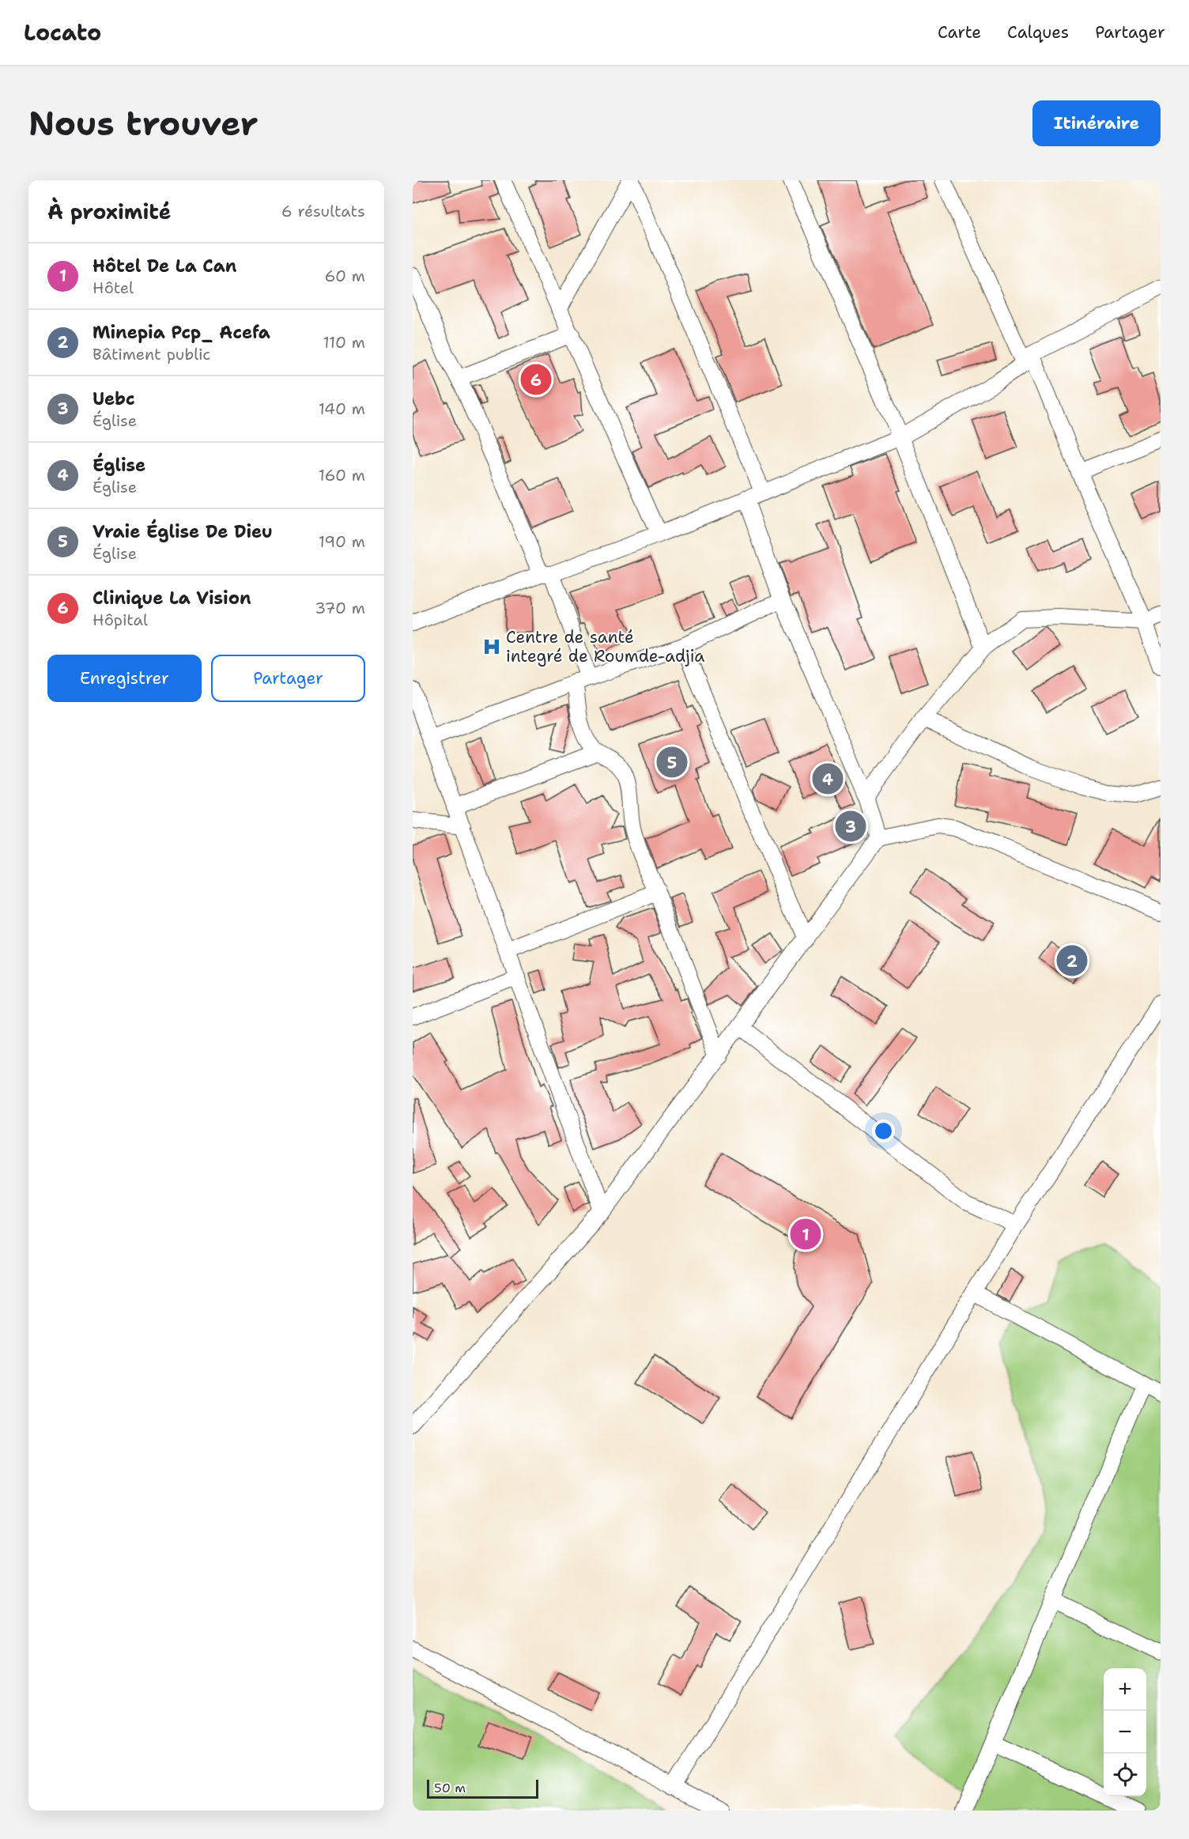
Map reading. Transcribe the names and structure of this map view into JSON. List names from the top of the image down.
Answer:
{
  "places": {
    "hospital": ["Centre de santé integré de Roumde-adjia"]
  },
  "scale_bar": "50 m",
  "page": {
    "header": "Locato",
    "nav": ["Carte", "Calques", "Partager"],
    "buttons": [
      "Itinéraire",
      ["Enregistrer", "Partager"]
    ],
    "title": "Nous trouver",
    "heading": ["À proximité", "6 résultats"],
    "list": [
      {
        "mark": "1",
        "name": "Hôtel De La Can",
        "note": "Hôtel",
        "value": "60 m"
      },
      {
        "mark": "2",
        "name": "Minepia Pcp_ Acefa",
        "note": "Bâtiment public",
        "value": "110 m"
      },
      {
        "mark": "3",
        "name": "Uebc",
        "note": "Église",
        "value": "140 m"
      },
      {
        "mark": "4",
        "name": "Église",
        "note": "Église",
        "value": "160 m"
      },
      {
        "mark": "5",
        "name": "Vraie Église De Dieu",
        "note": "Église",
        "value": "190 m"
      },
      {
        "mark": "6",
        "name": "Clinique La Vision",
        "note": "Hôpital",
        "value": "370 m"
      }
    ],
    "pins": [
      "6",
      "5",
      "4",
      "3",
      "2",
      "1"
    ],
    "map_buttons": ["+", "−"],
    "scale": "50 m"
  }
}
